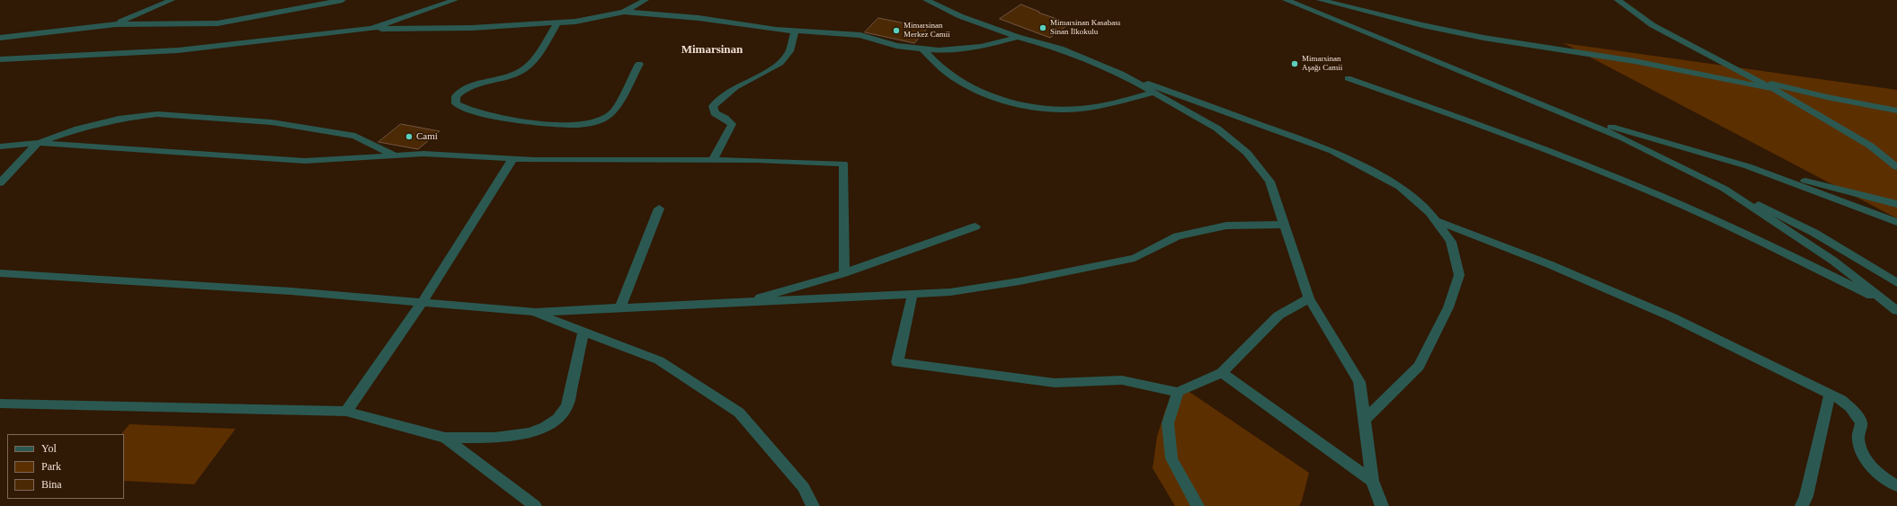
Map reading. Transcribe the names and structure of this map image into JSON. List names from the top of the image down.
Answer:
{
  "districts": ["Mimarsinan"],
  "places": [
    "Mimarsinan Kasabası Sinan İlkokulu",
    "Mimarsinan Merkez Camii",
    "Mimarsinan Aşağı Camii",
    "Cami"
  ],
  "legend": ["Yol", "Park", "Bina"]
}
